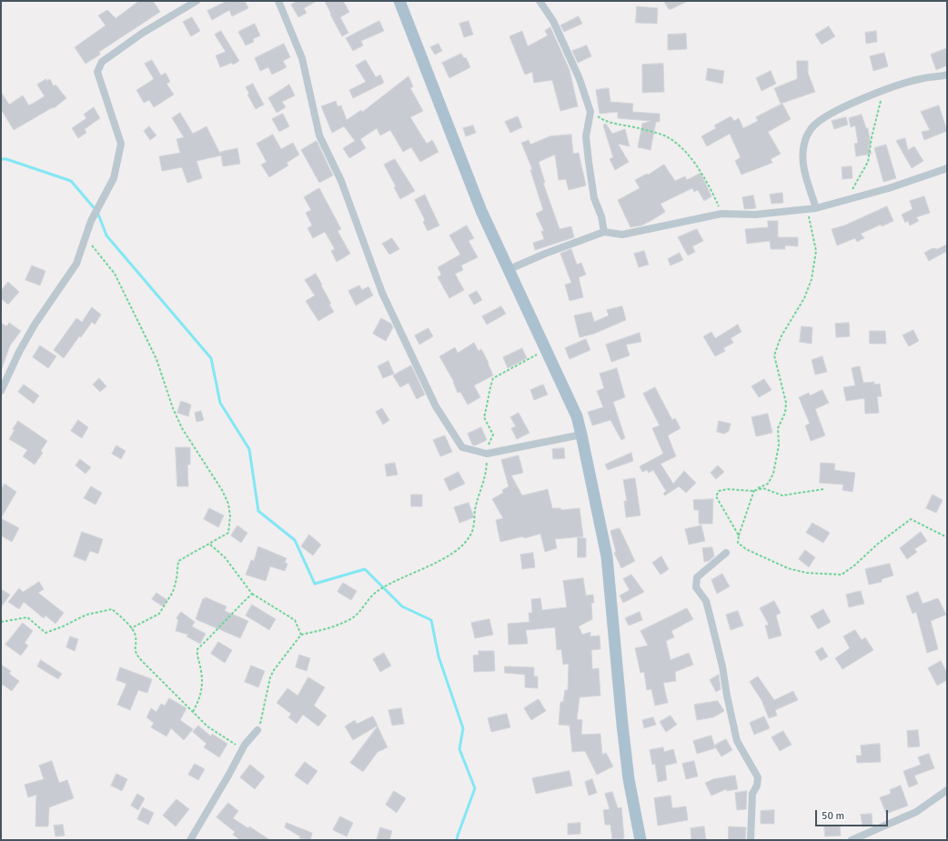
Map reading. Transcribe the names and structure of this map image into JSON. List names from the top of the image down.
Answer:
{
  "scale_bar": "50 m"
}
